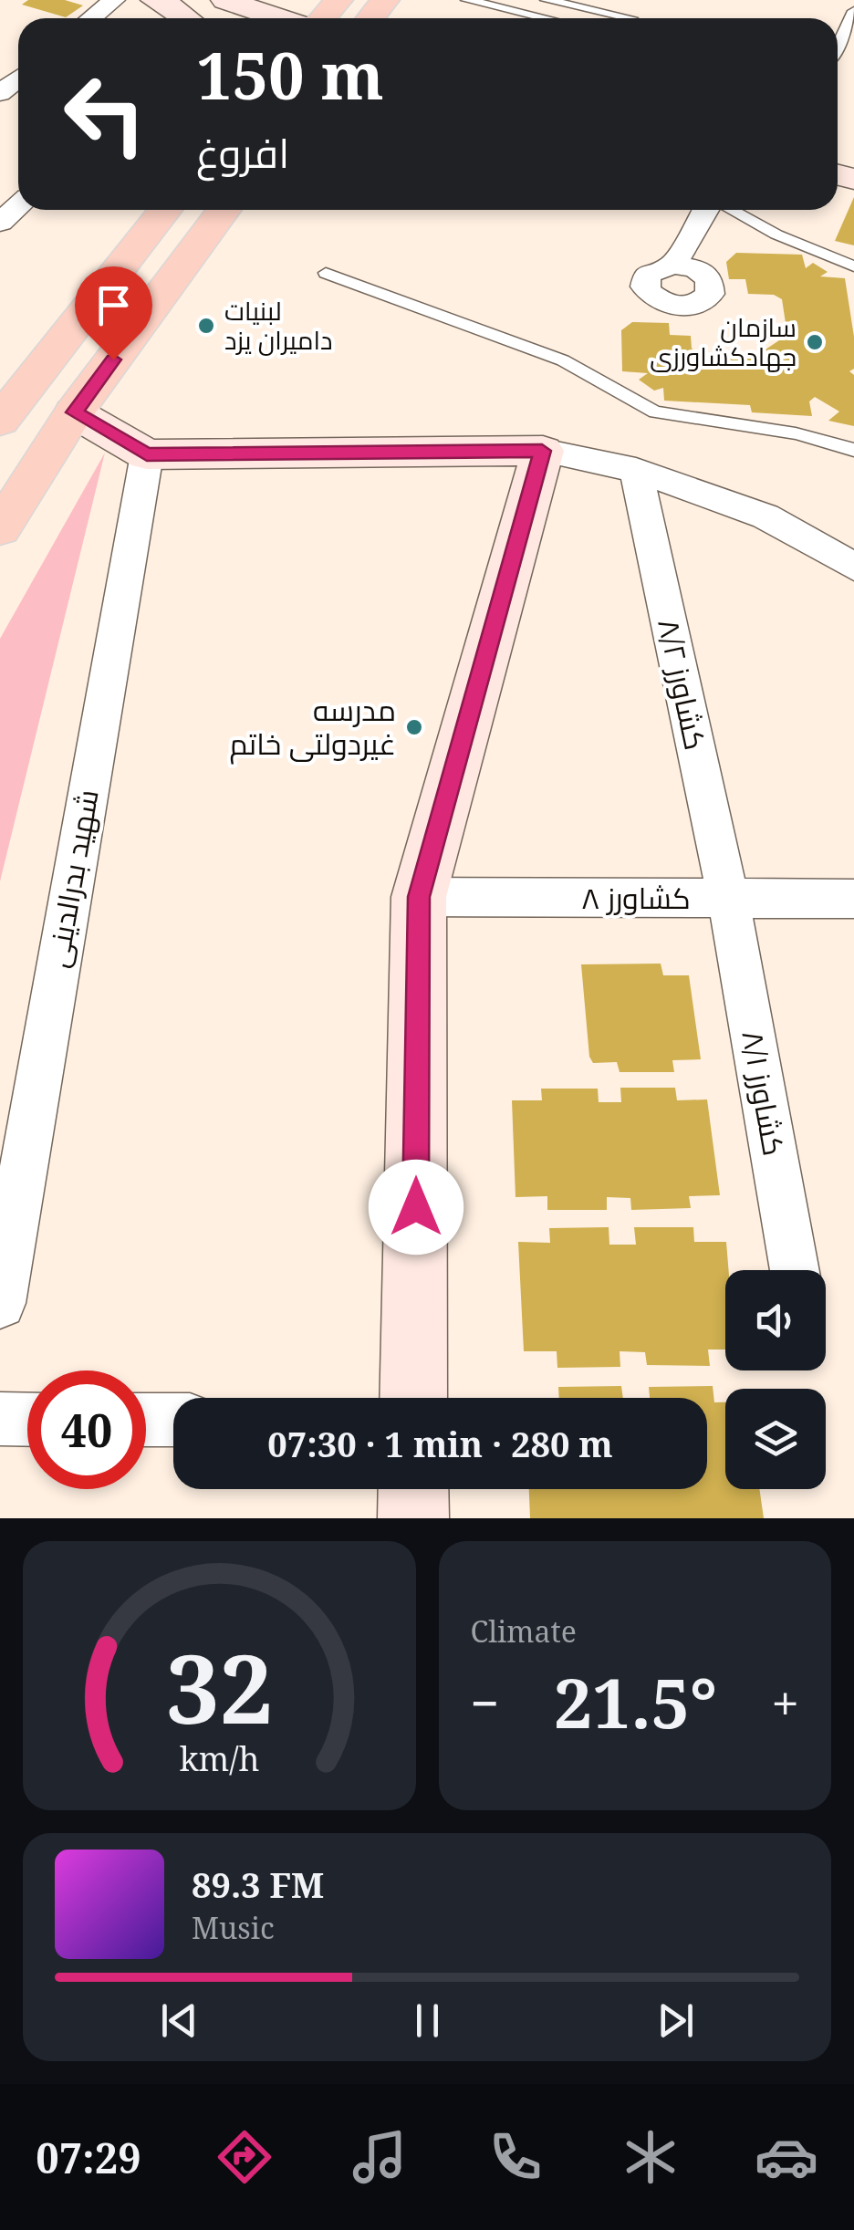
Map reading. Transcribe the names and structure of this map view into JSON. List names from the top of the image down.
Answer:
{
  "streets": {
    "street": [
      "کشاورز ۸/۲",
      "شهید بدرالدینی",
      "کشاورز ۸",
      "کشاورز ۸/۱"
    ]
  },
  "crossings": [
    ["کشاورز ۸/۲", "کشاورز ۸"],
    ["کشاورز ۸/۲", "کشاورز ۸/۱"],
    ["کشاورز ۸", "کشاورز ۸/۱"]
  ],
  "places": ["لبنیات دامیران یزد", "سازمان جهادکشاورزی", "مدرسه غیردولتی خاتم"],
  "page": {
    "turn": ["150 m", "افروغ"],
    "limit": "40",
    "trip": "07:30 · 1 min · 280 m",
    "tile": "Climate",
    "heat": ["−", "21.5°", "+"],
    "song": ["89.3 FM", "Music"],
    "tabs": "07:29",
    "gauge": ["32", "km/h"]
  }
}
